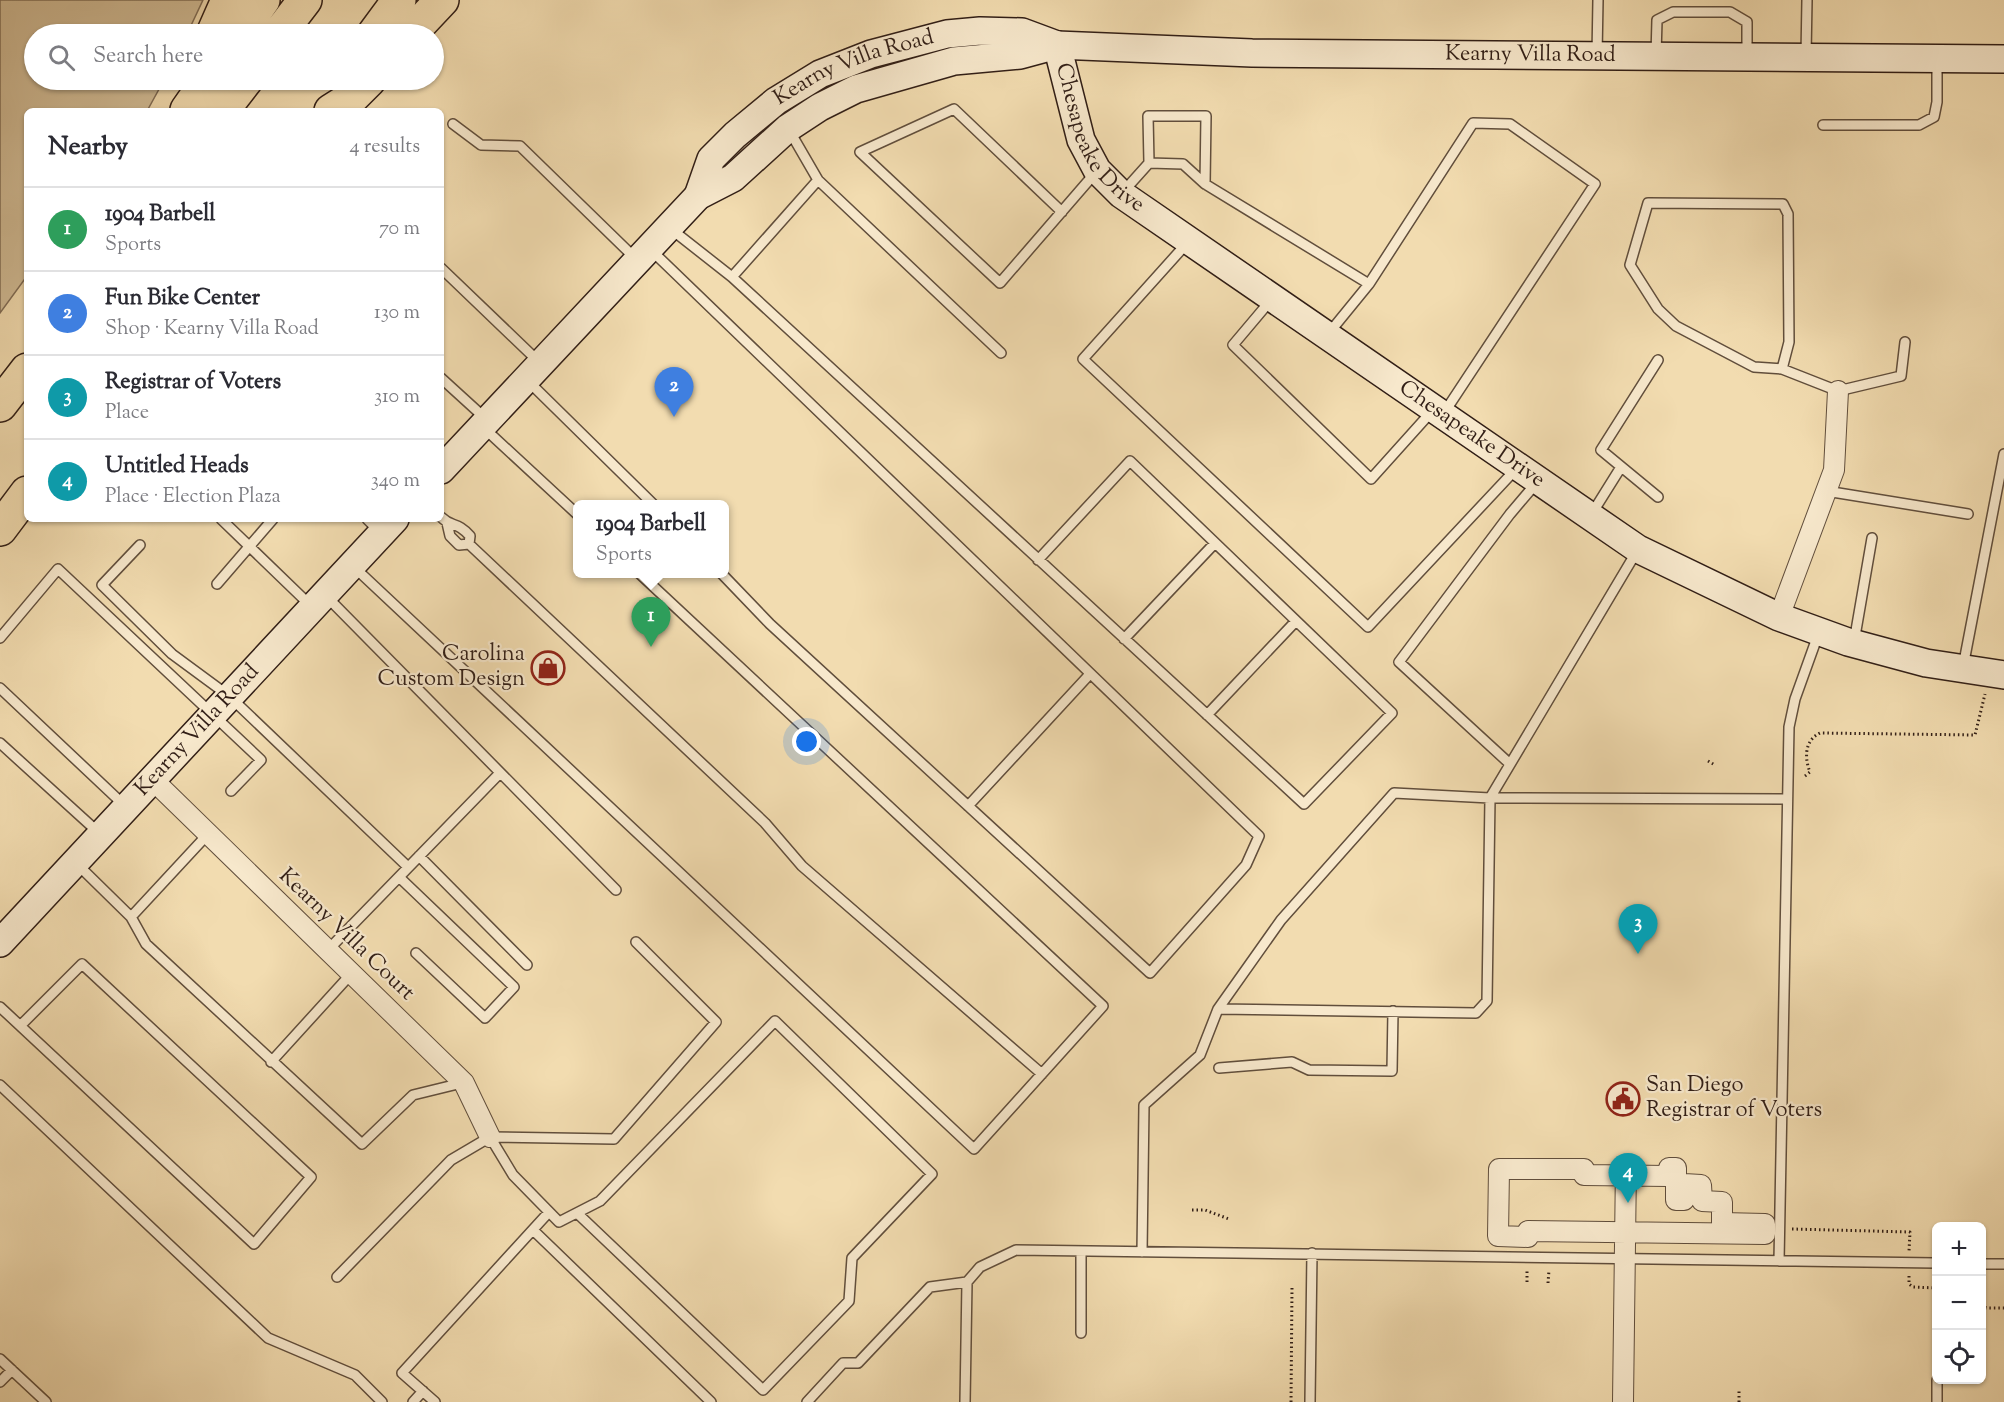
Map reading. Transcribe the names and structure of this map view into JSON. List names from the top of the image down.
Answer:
{
  "streets": {
    "main road": ["Kearny Villa Road", "Chesapeake Drive"],
    "street": ["Kearny Villa Court"]
  },
  "crossings": [
    ["Kearny Villa Road", "Chesapeake Drive"],
    ["Kearny Villa Road", "Kearny Villa Court"]
  ],
  "places": {
    "shop": ["Carolina Custom Design"],
    "public building": ["San Diego Registrar of Voters"]
  },
  "page": {
    "search": "Search here",
    "heading": ["Nearby", "4 results"],
    "list": [
      {
        "mark": "1",
        "name": "1904 Barbell",
        "note": "Sports",
        "value": "70 m"
      },
      {
        "mark": "2",
        "name": "Fun Bike Center",
        "note": "Shop · Kearny Villa Road",
        "value": "130 m"
      },
      {
        "mark": "3",
        "name": "Registrar of Voters",
        "note": "Place",
        "value": "310 m"
      },
      {
        "mark": "4",
        "name": "Untitled Heads",
        "note": "Place · Election Plaza",
        "value": "340 m"
      }
    ],
    "pins": [
      "2",
      "1",
      "3",
      "4"
    ],
    "popup": ["1904 Barbell", "Sports"],
    "map_buttons": ["+", "−"]
  }
}
